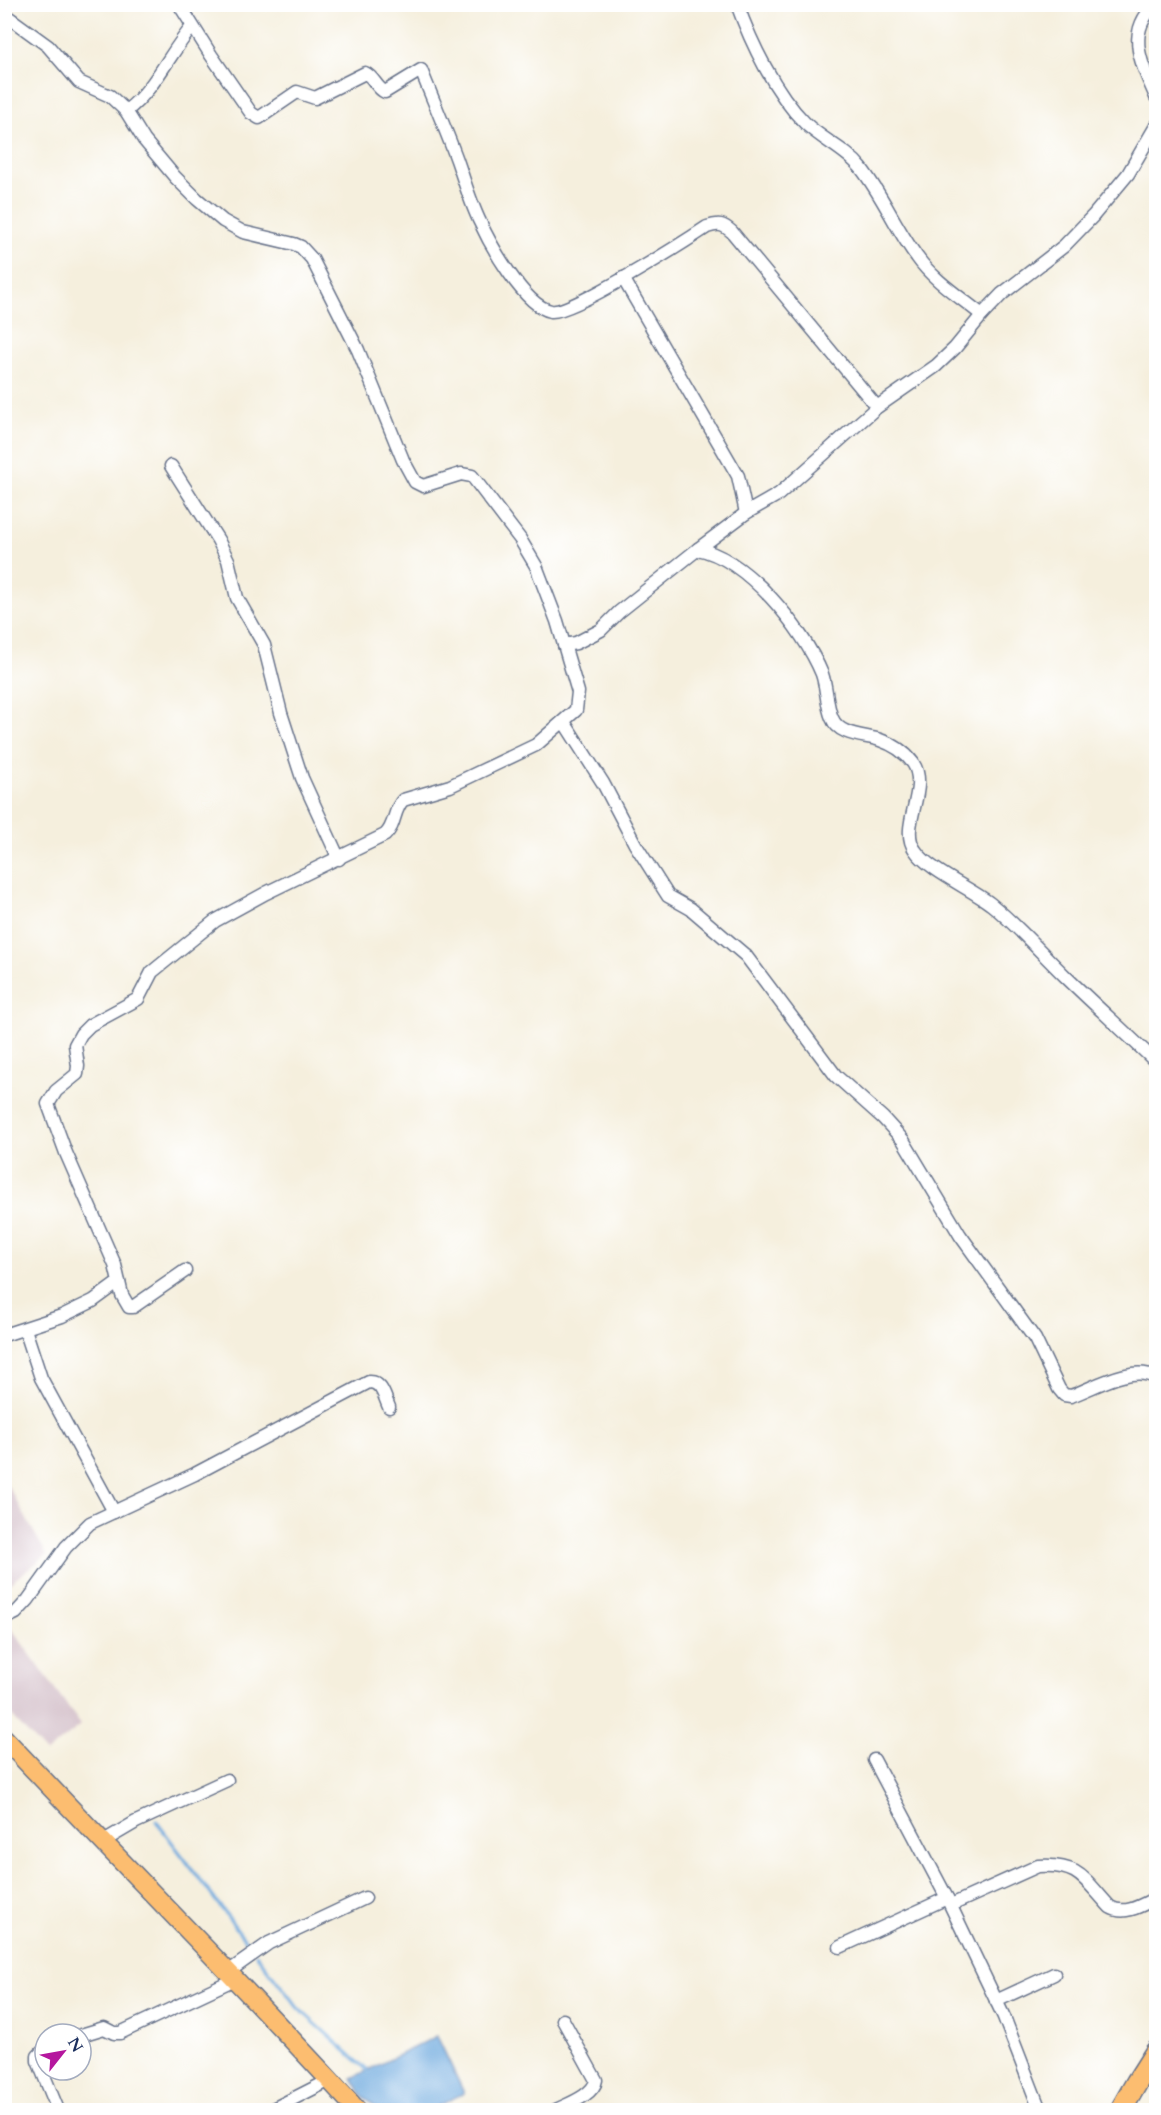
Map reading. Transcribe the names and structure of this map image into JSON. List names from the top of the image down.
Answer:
{
  "north": "top right"
}
